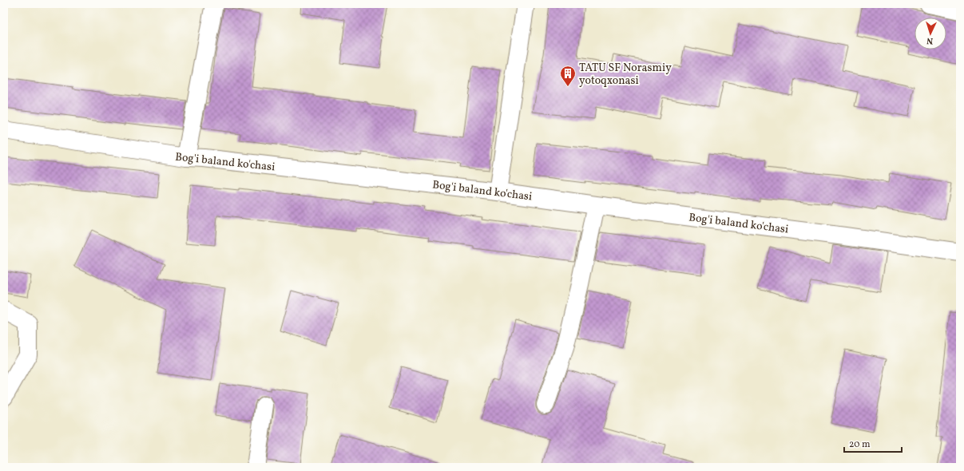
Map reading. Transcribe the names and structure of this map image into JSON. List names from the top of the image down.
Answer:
{
  "streets": {
    "street": ["Bog'i baland ko'chasi"]
  },
  "places": {
    "building": ["TATU SF Norasmiy yotoqxonasi"]
  },
  "scale_bar": "20 m",
  "north": "bottom"
}
